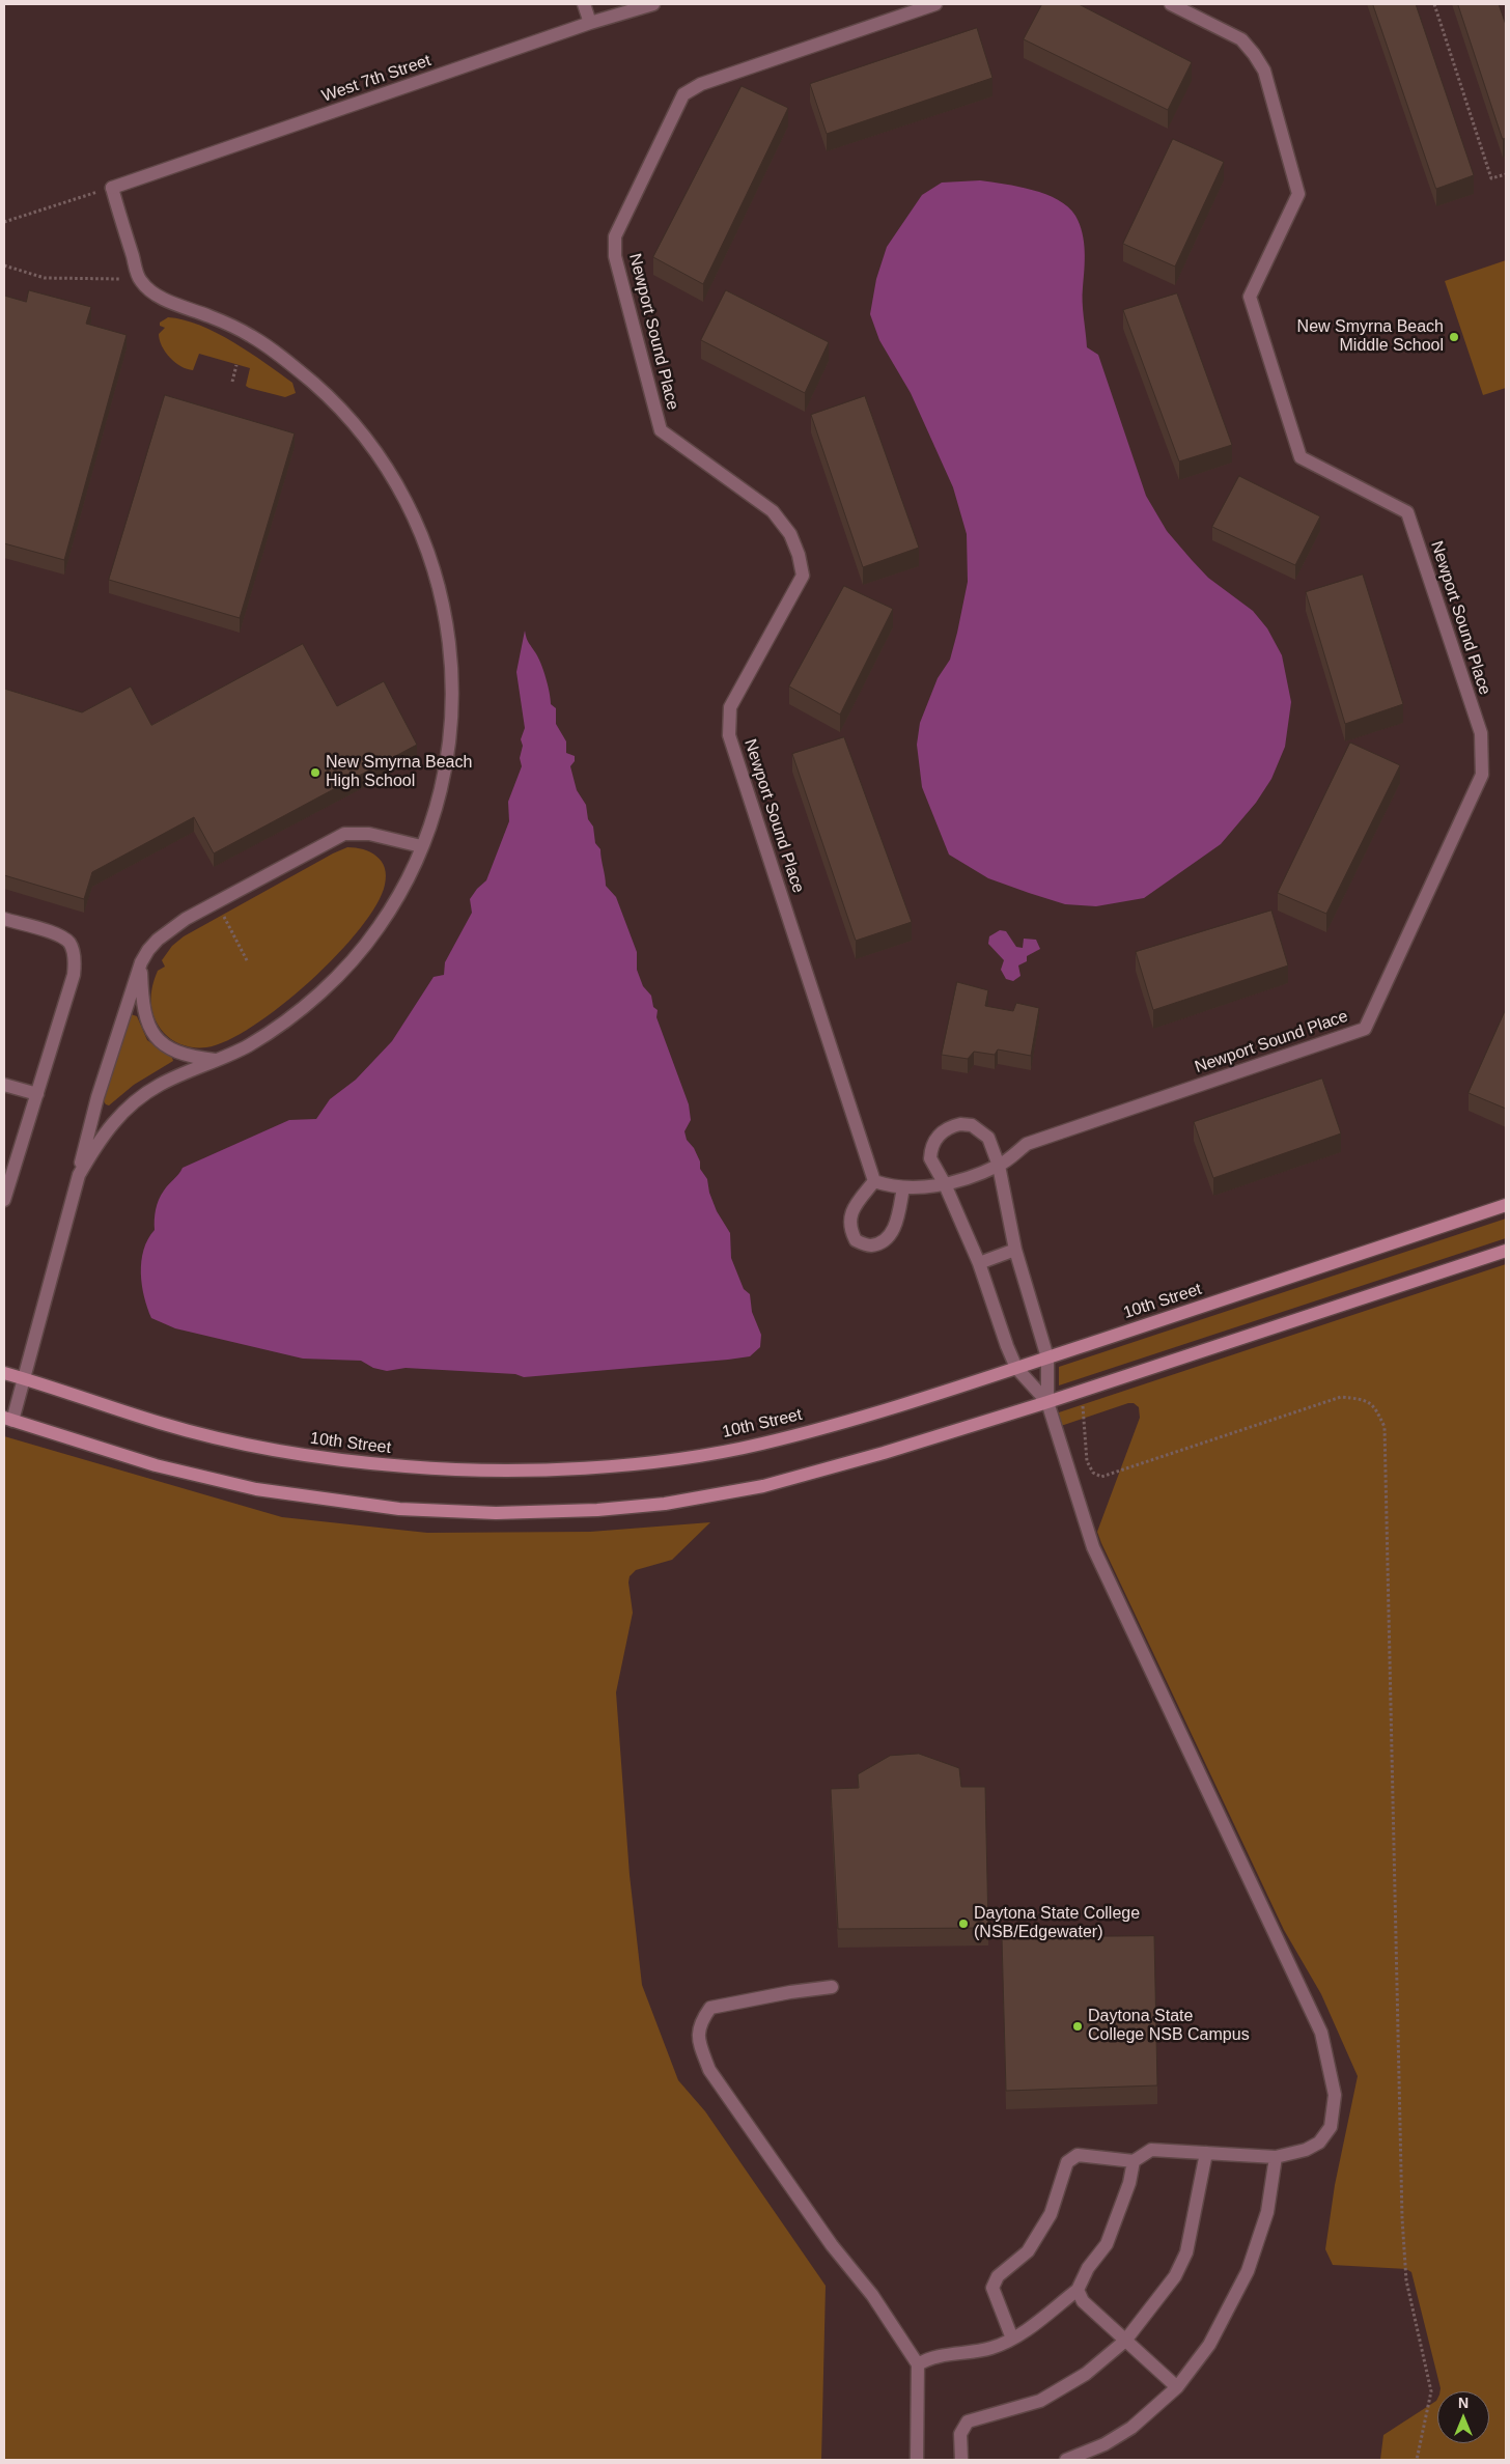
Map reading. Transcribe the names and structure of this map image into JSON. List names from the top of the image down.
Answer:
{
  "streets": {
    "street": ["West 7th Street", "Newport Sound Place", "10th Street"]
  },
  "places": [
    "New Smyrna Beach Middle School",
    "New Smyrna Beach High School",
    "Daytona State College (NSB/Edgewater)",
    "Daytona State College NSB Campus"
  ],
  "north": "top"
}
